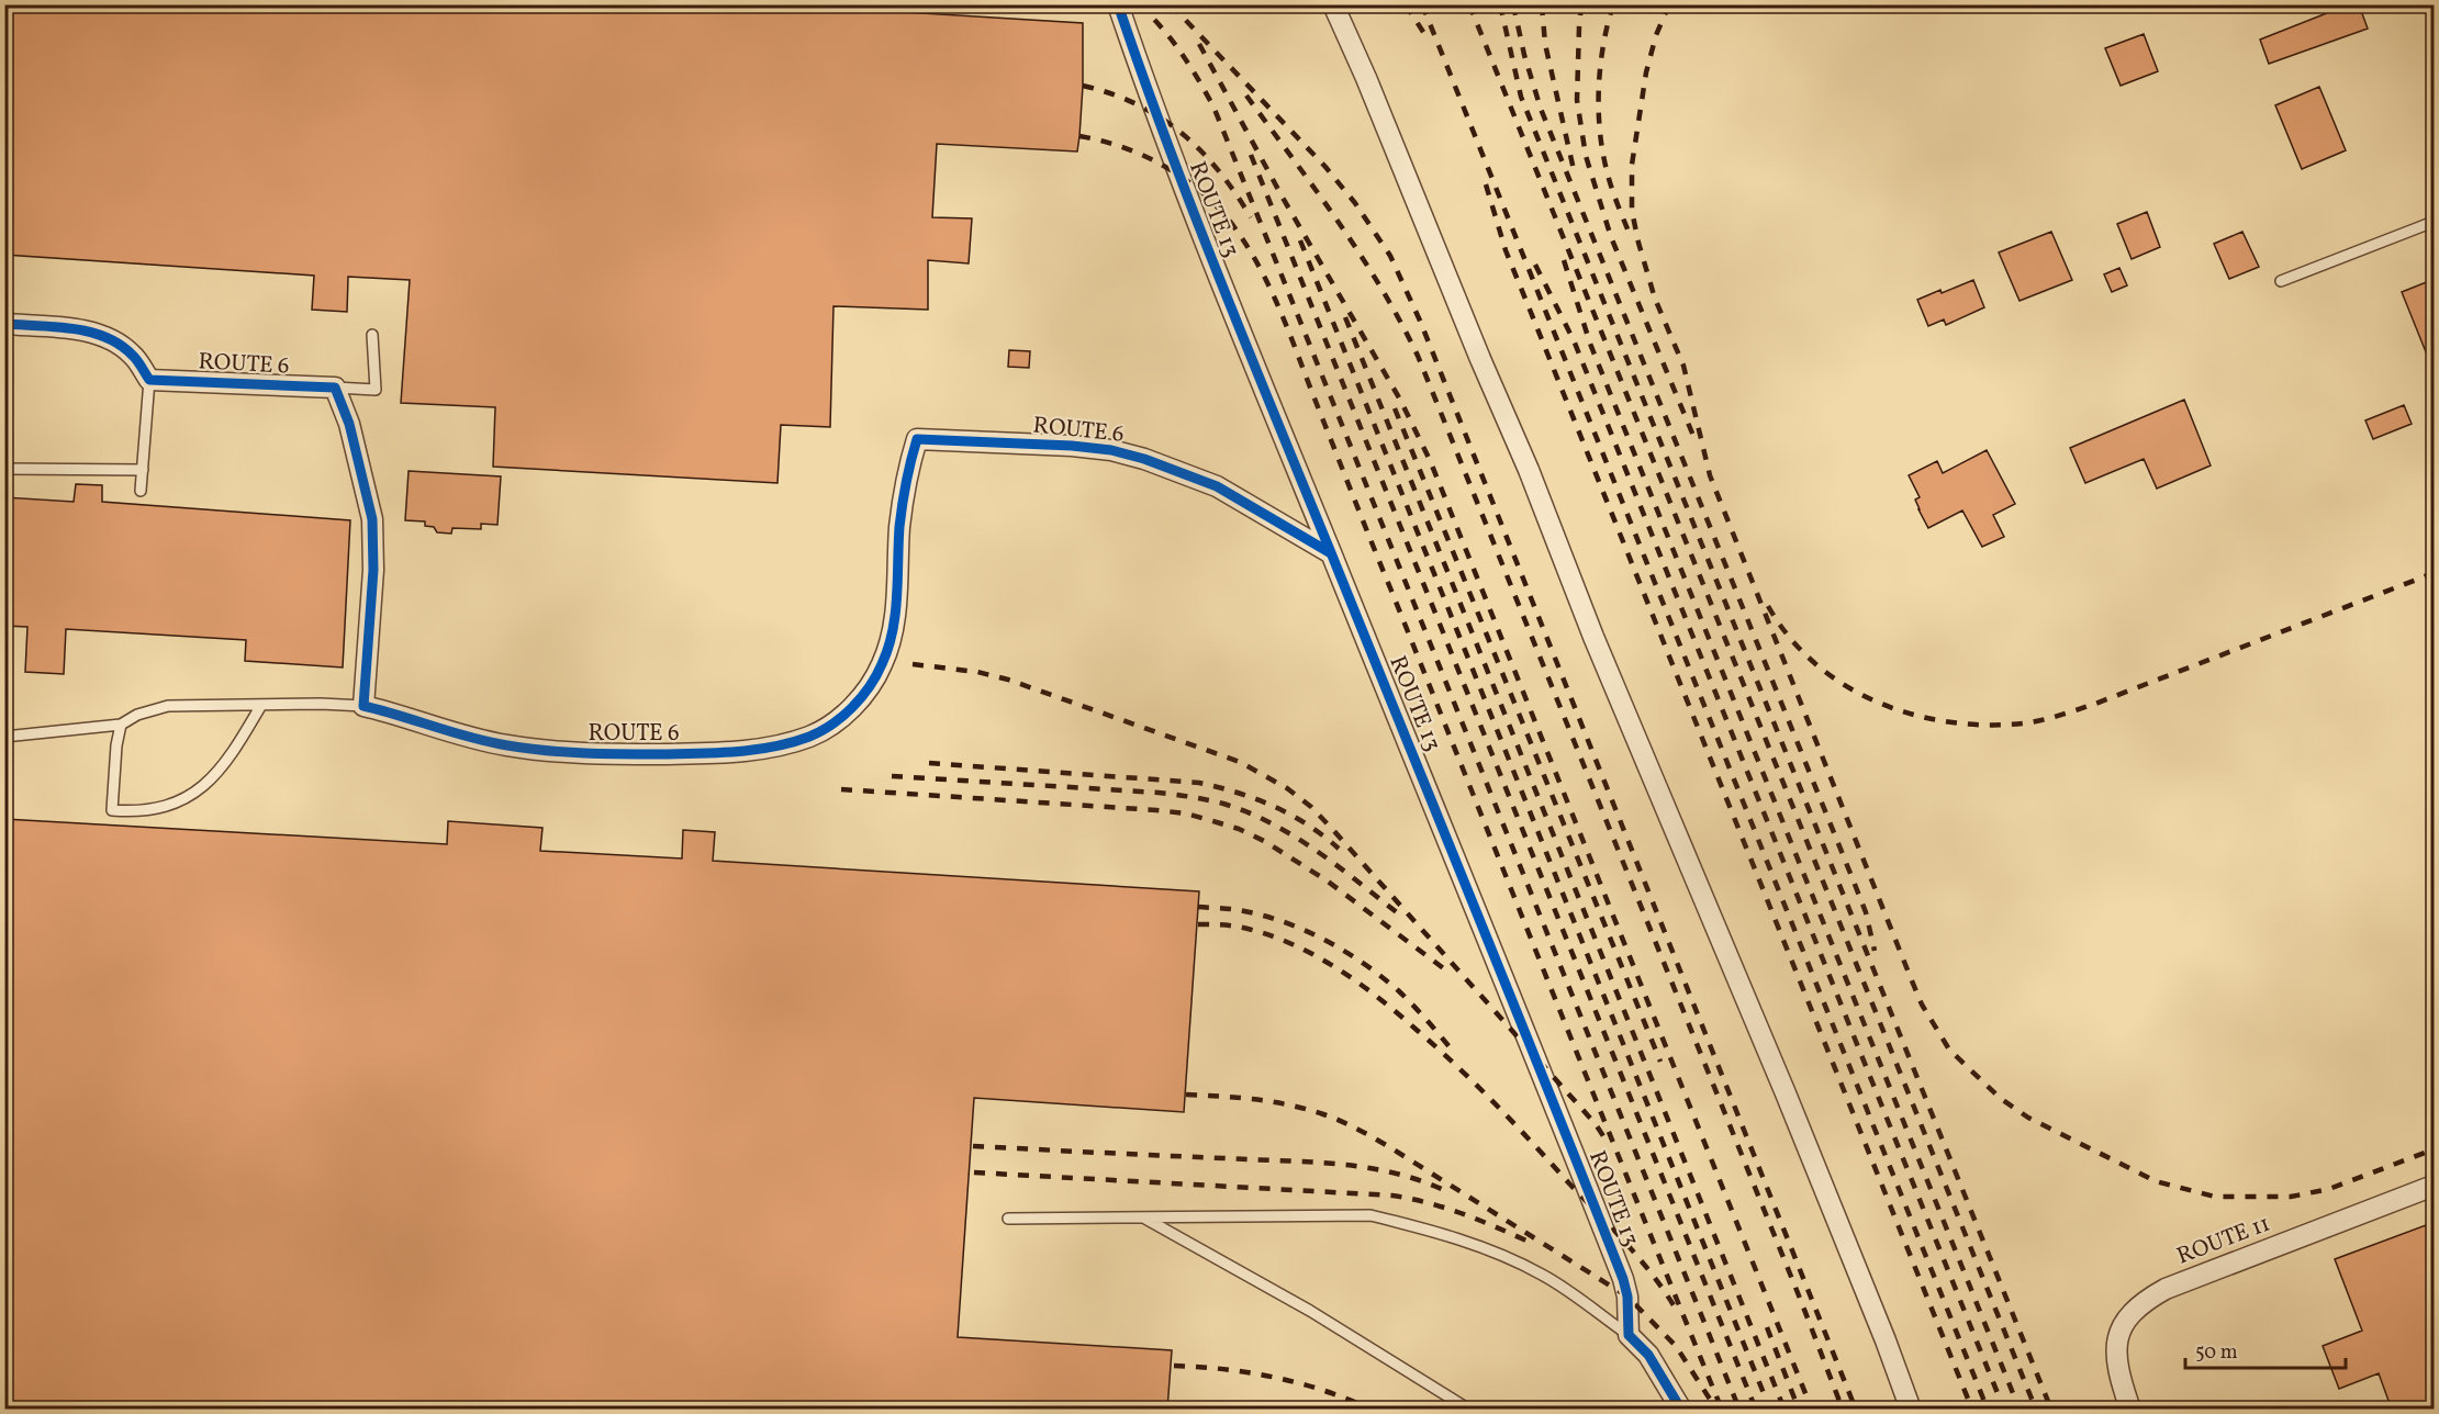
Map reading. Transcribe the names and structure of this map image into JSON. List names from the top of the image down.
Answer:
{
  "streets": {
    "street": ["ROUTE 13", "ROUTE 6", "ROUTE 11"]
  },
  "crossings": [
    ["ROUTE 13", "ROUTE 6"]
  ],
  "scale_bar": "50 m"
}
